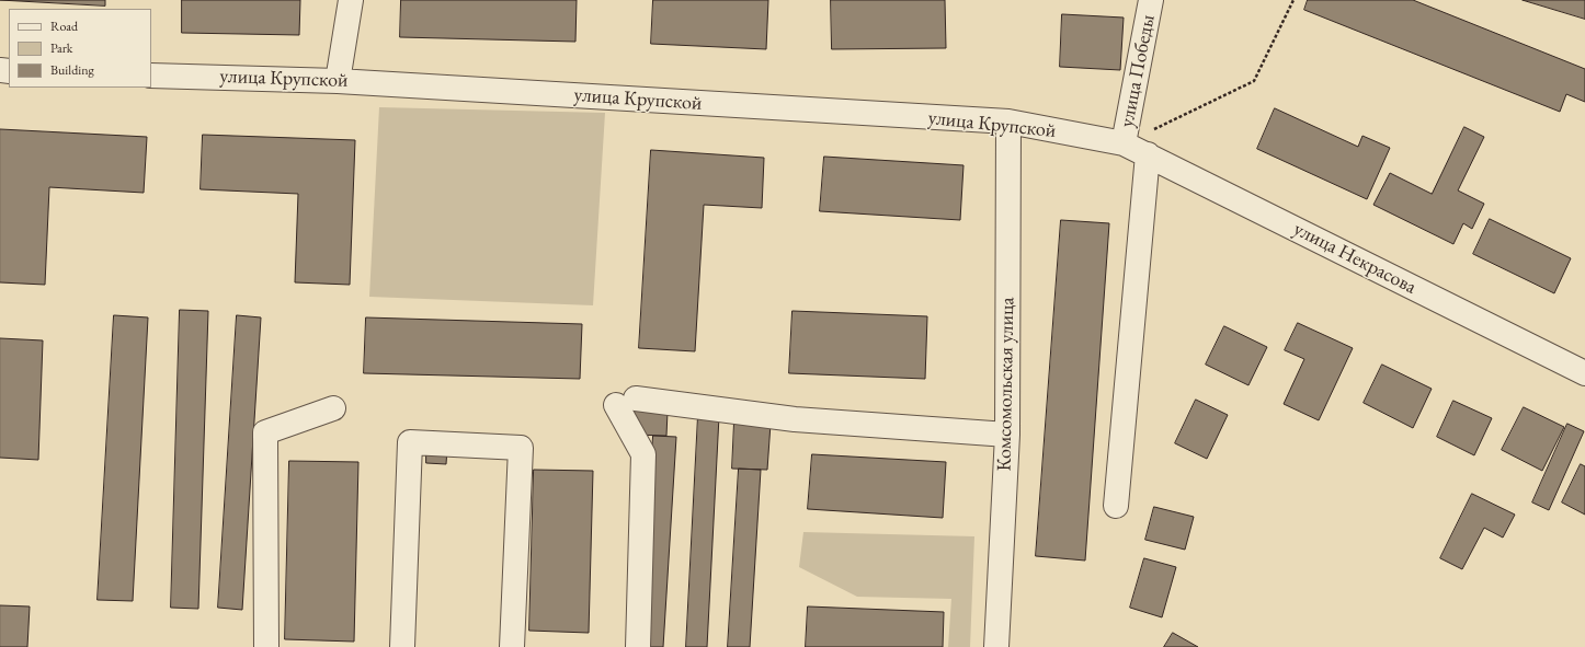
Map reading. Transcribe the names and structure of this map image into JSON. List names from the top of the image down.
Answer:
{
  "streets": {
    "street": [
      "улица Победы",
      "улица Крупской",
      "улица Некрасова",
      "Комсомольская улица"
    ]
  },
  "crossings": [
    ["улица Победы", "улица Крупской"],
    ["улица Победы", "улица Некрасова"],
    ["улица Крупской", "улица Некрасова"],
    ["улица Крупской", "Комсомольская улица"]
  ],
  "legend": ["Road", "Park", "Building"]
}
